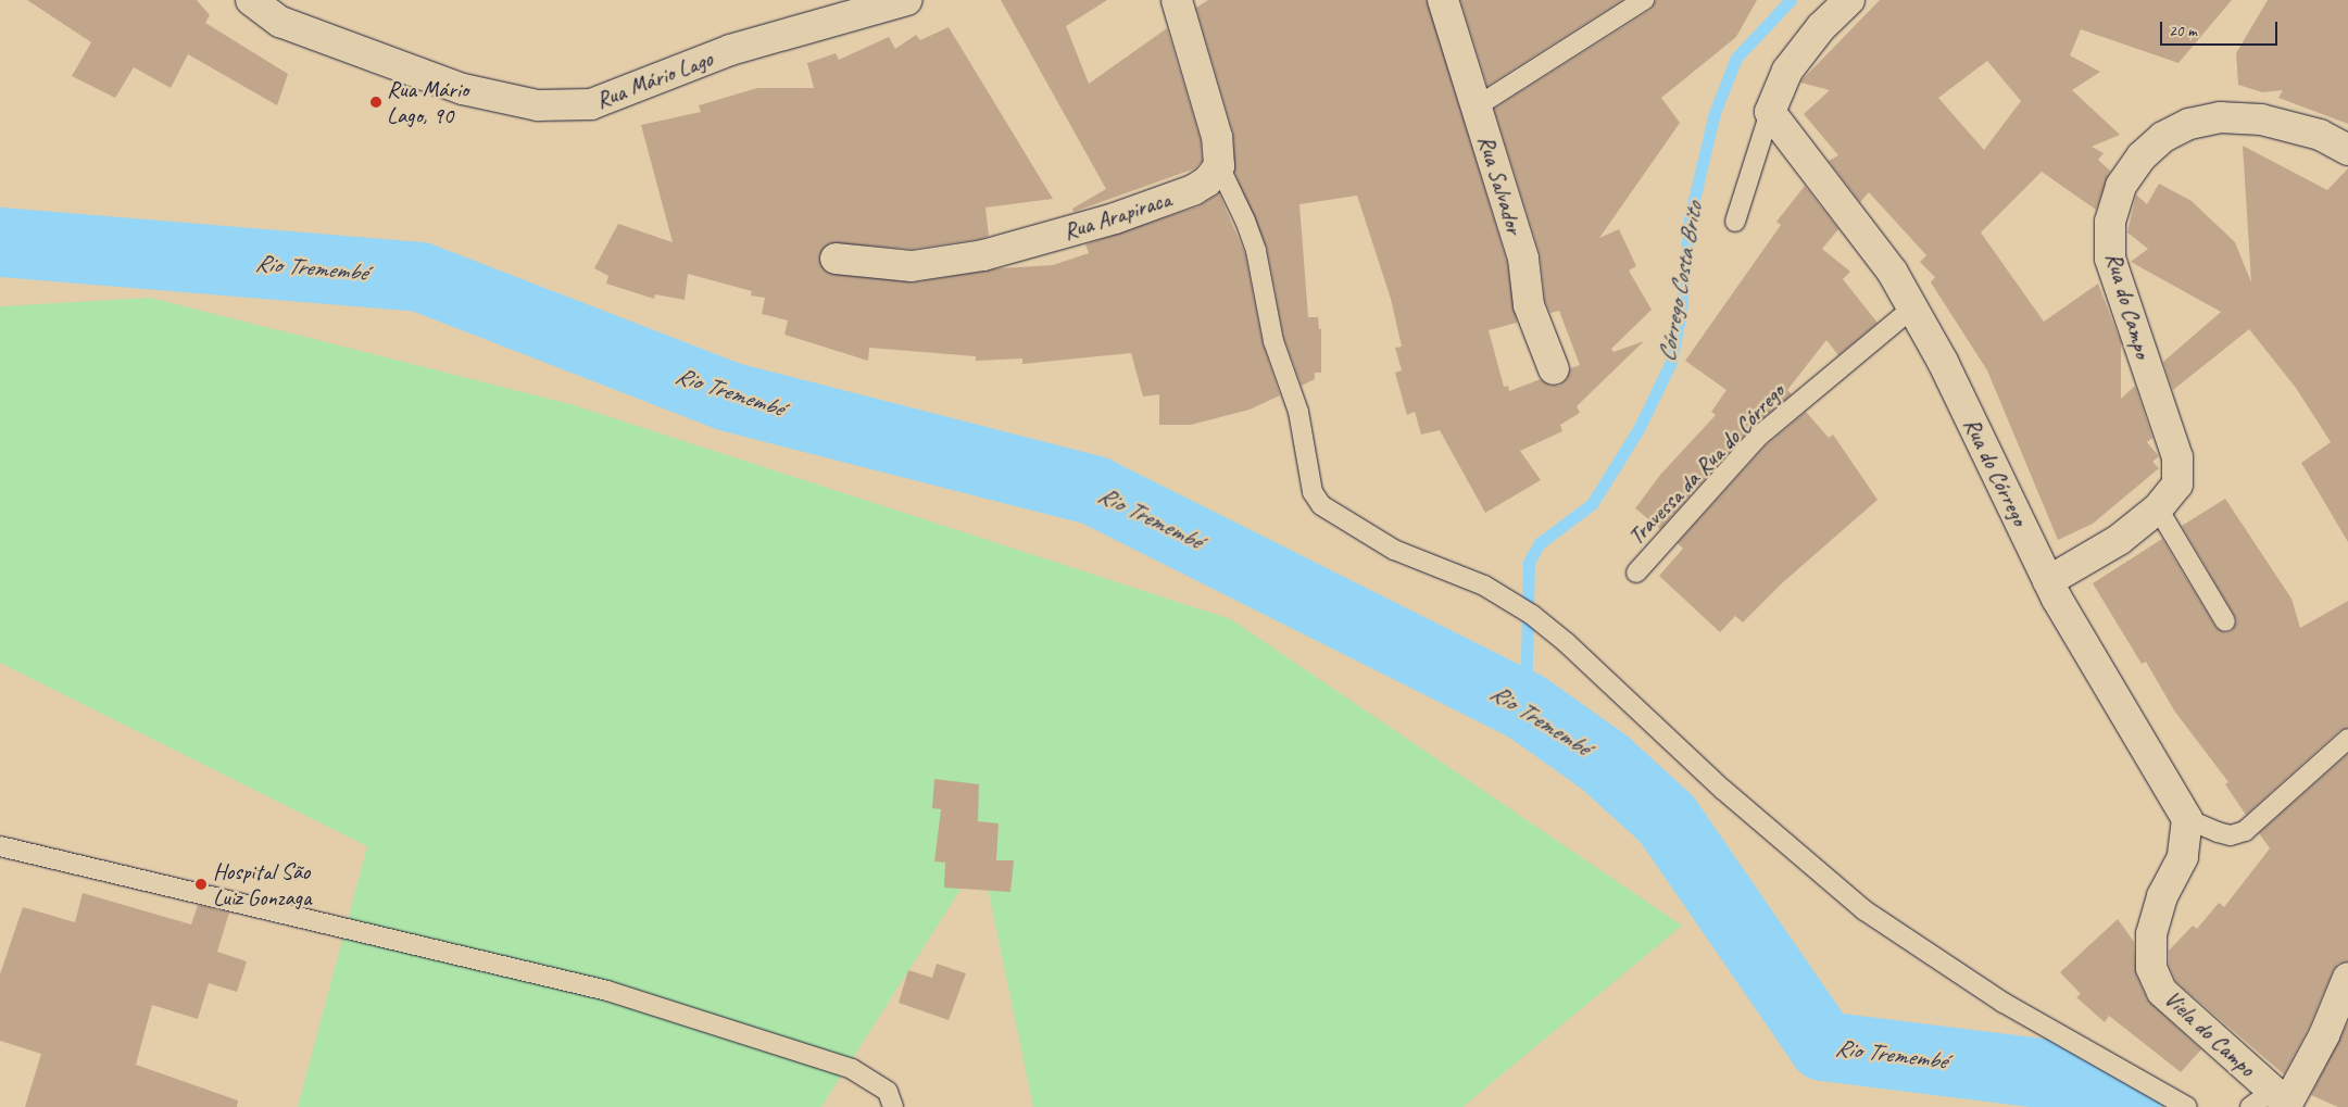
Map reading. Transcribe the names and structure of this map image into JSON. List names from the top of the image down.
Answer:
{
  "streets": {
    "street": [
      "Rua Mário Lago",
      "Rua Salvador",
      "Rua Arapiraca",
      "Rua do Campo",
      "Rua do Córrego",
      "Viela do Campo"
    ],
    "lane": ["Travessa da Rua do Córrego"]
  },
  "crossings": [
    ["Rua do Campo", "Rua do Córrego"],
    ["Travessa da Rua do Córrego", "Rua do Córrego"]
  ],
  "water": ["Rio Tremembé", "Córrego Costa Brito"],
  "places": ["Rua Mário Lago, 90", "Hospital São Luiz Gonzaga"],
  "scale_bar": "20 m"
}
